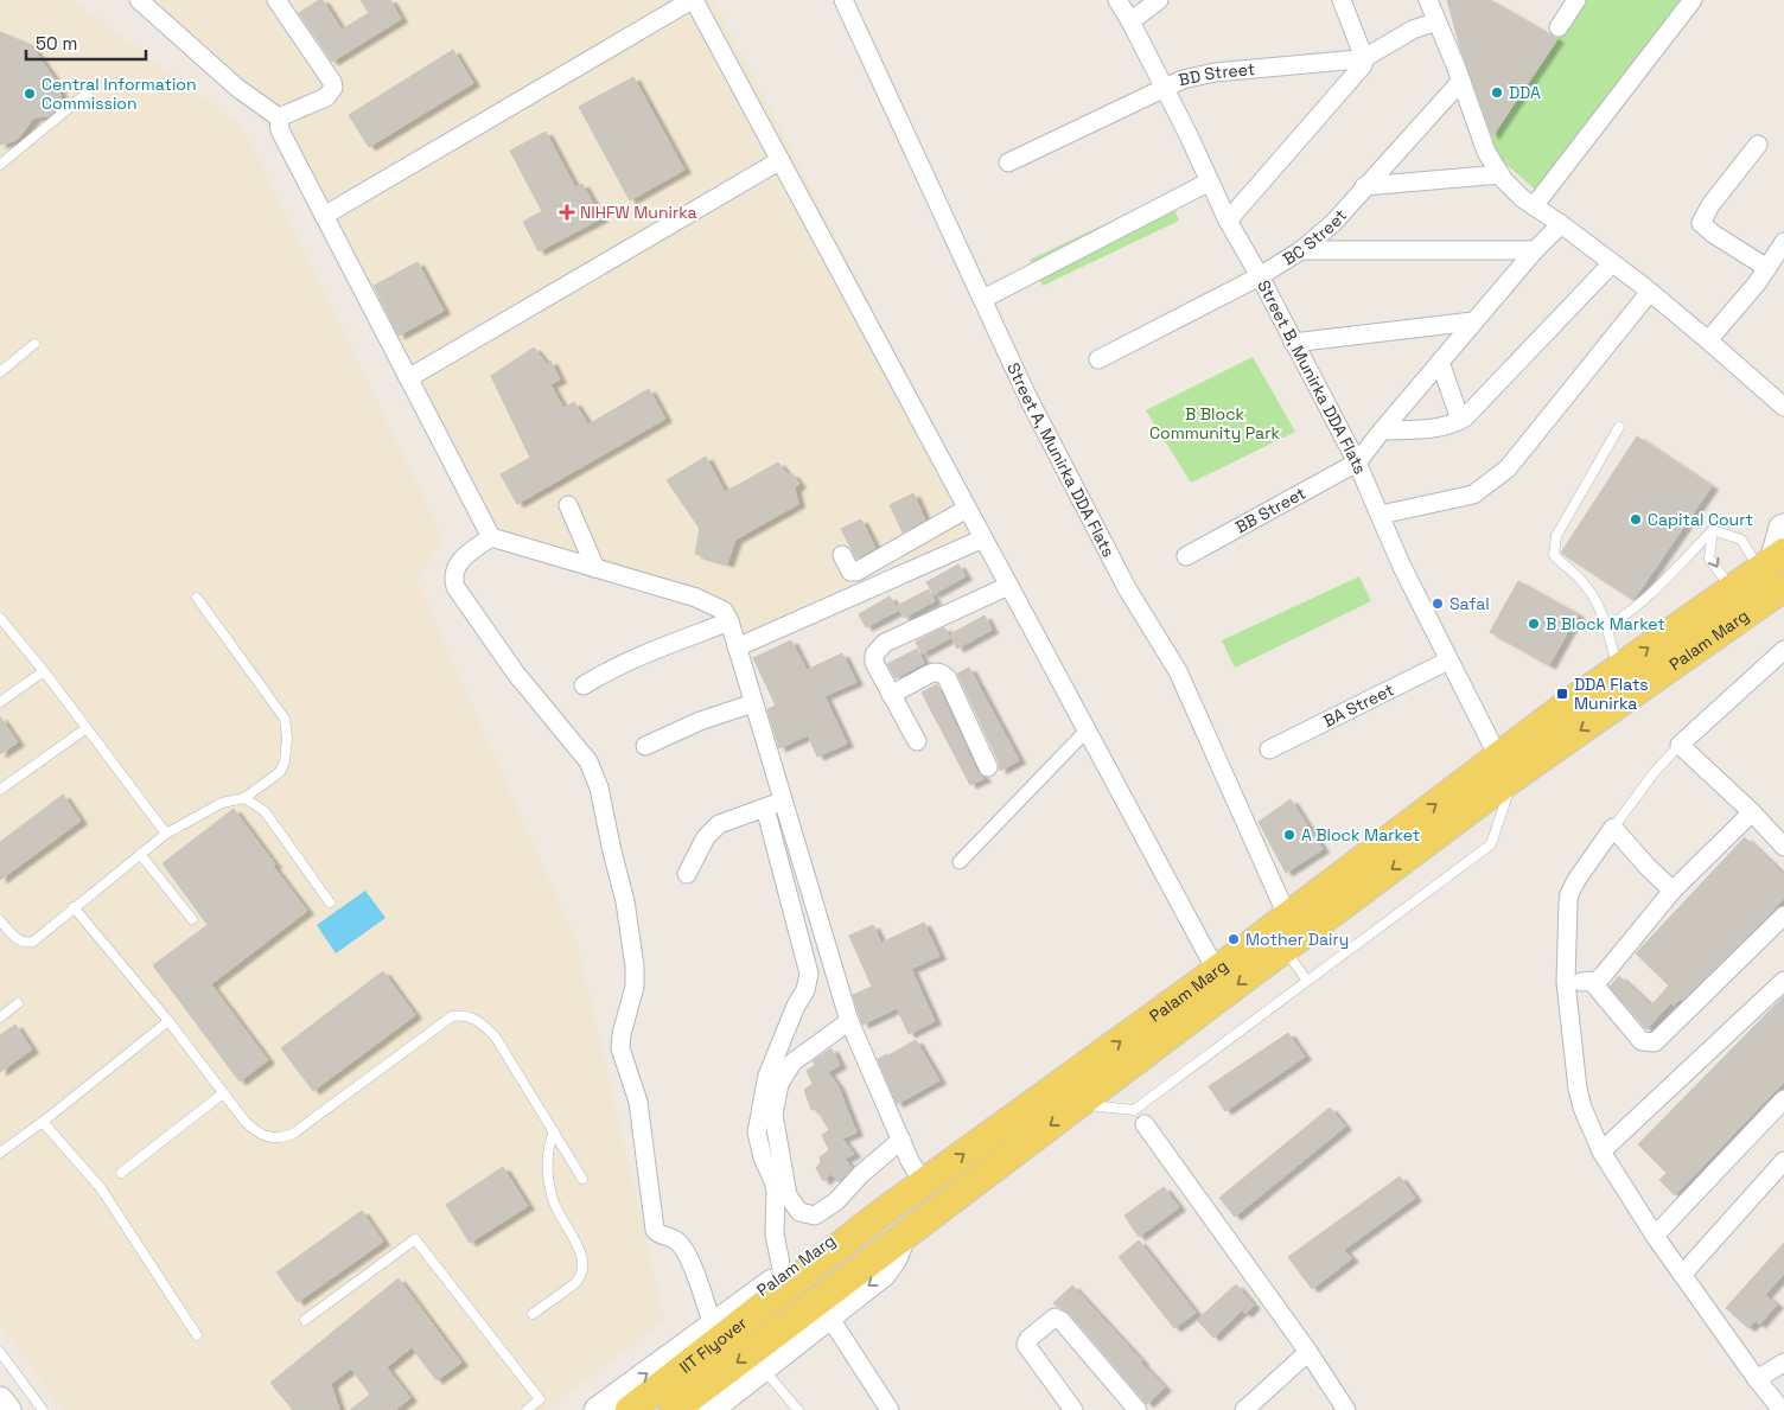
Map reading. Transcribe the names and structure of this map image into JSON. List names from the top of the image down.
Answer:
{
  "streets": {
    "main road": ["Palam Marg", "IIT Flyover"],
    "street": [
      "BD Street",
      "BC Street",
      "Street B, Munirka DDA Flats",
      "Street A, Munirka DDA Flats",
      "BB Street",
      "BA Street"
    ]
  },
  "crossings": [
    ["BD Street", "Street B, Munirka DDA Flats"],
    ["BC Street", "Street B, Munirka DDA Flats"],
    ["Street B, Munirka DDA Flats", "BB Street"],
    ["Street B, Munirka DDA Flats", "Palam Marg"],
    ["Street B, Munirka DDA Flats", "BA Street"],
    ["Street A, Munirka DDA Flats", "Palam Marg"],
    ["Palam Marg", "IIT Flyover"]
  ],
  "parks": ["B Block Community Park"],
  "places": {
    "other": [
      "DDA",
      "Central Information Commission",
      "Capital Court",
      "Safal",
      "B Block Market",
      "A Block Market",
      "Mother Dairy"
    ],
    "health": ["NIHFW Munirka"],
    "transit": ["DDA Flats Munirka"]
  },
  "scale_bar": "50 m"
}
